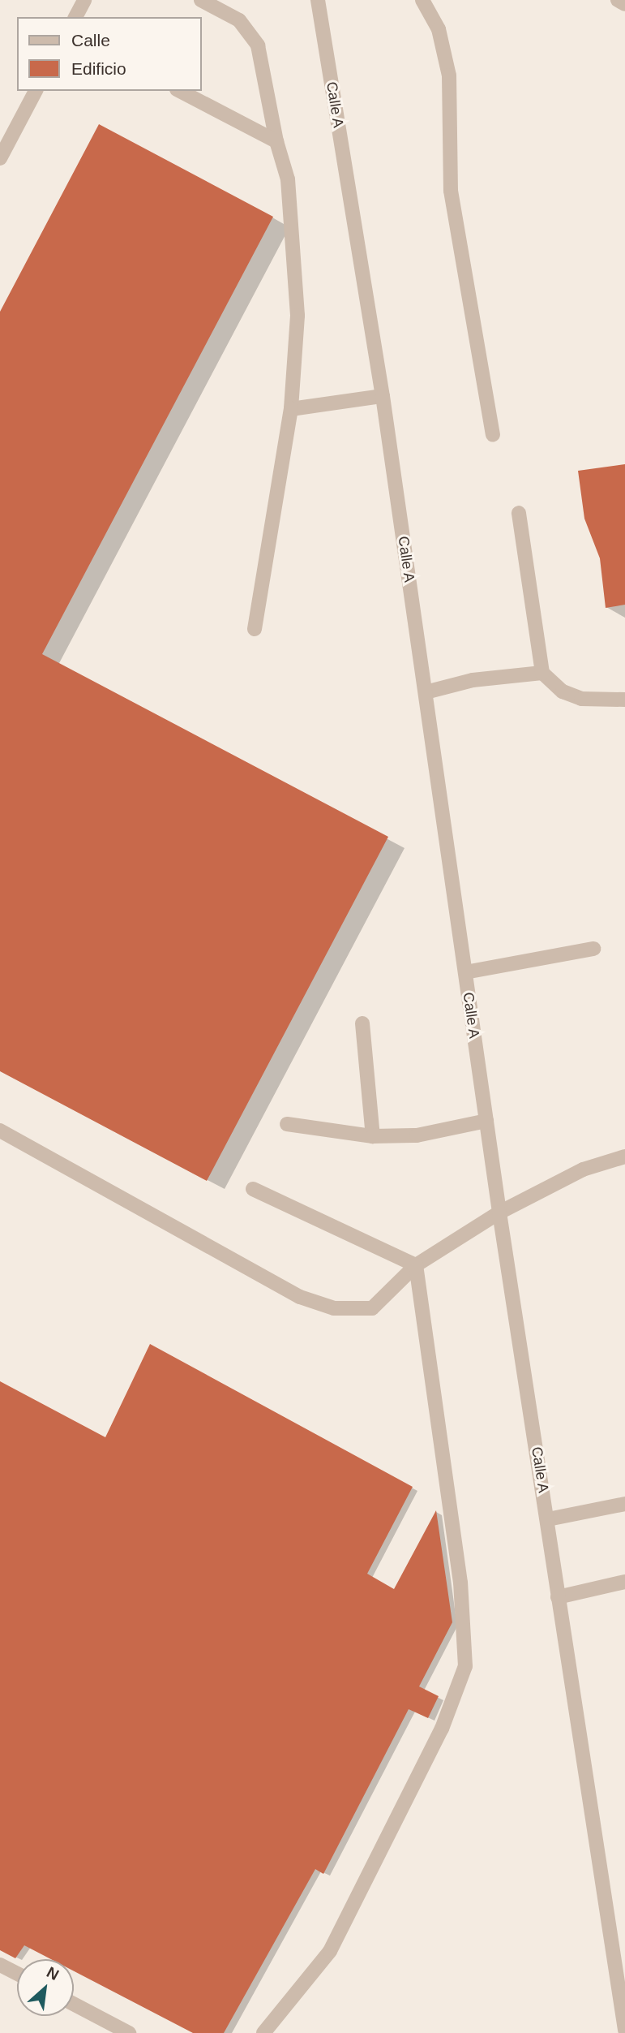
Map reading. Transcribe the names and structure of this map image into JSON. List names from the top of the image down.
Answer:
{
  "streets": {
    "street": ["Calle A"]
  },
  "legend": ["Calle", "Edificio"],
  "north": "top right"
}
